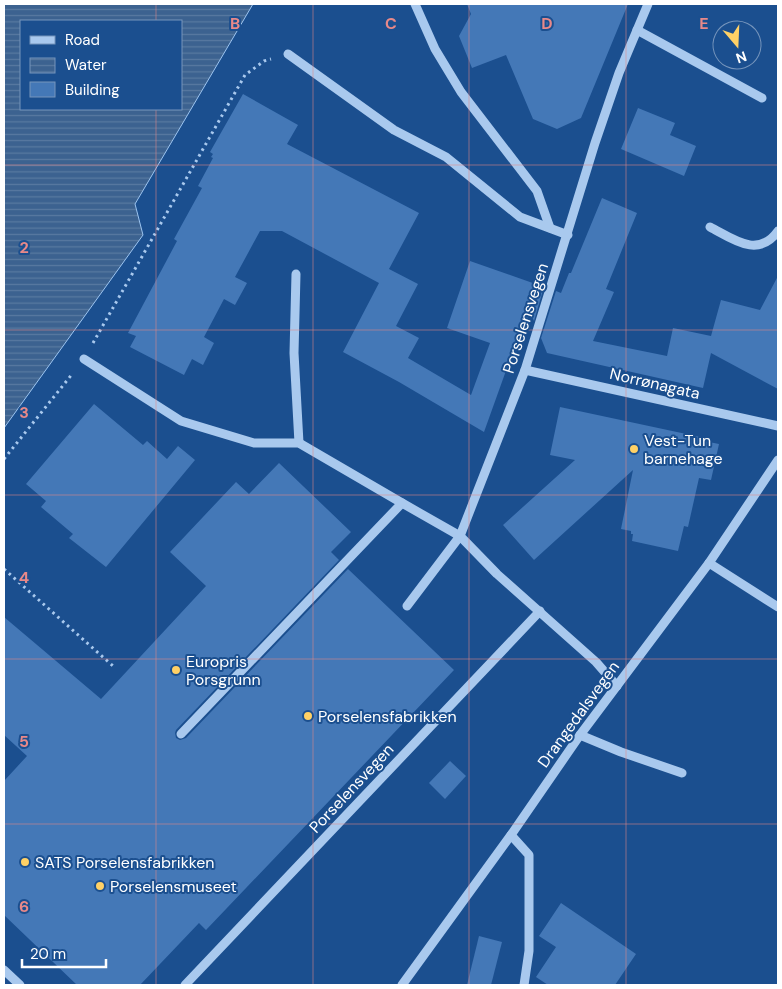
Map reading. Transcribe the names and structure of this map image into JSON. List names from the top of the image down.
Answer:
{
  "streets": {
    "street": ["Porselensvegen", "Norrønagata", "Drangedalsvegen"]
  },
  "crossings": [
    ["Porselensvegen", "Norrønagata"]
  ],
  "places": [
    "Vest-Tun barnehage",
    "Europris Porsgrunn",
    "Porselensfabrikken",
    "SATS Porselensfabrikken",
    "Porselensmuseet"
  ],
  "legend": ["Road", "Water", "Building"],
  "scale_bar": "20 m",
  "north": "bottom",
  "grid": {
    "columns": [
      "B",
      "C",
      "D",
      "E"
    ],
    "rows": [
      "2",
      "3",
      "4",
      "5",
      "6"
    ]
  }
}
